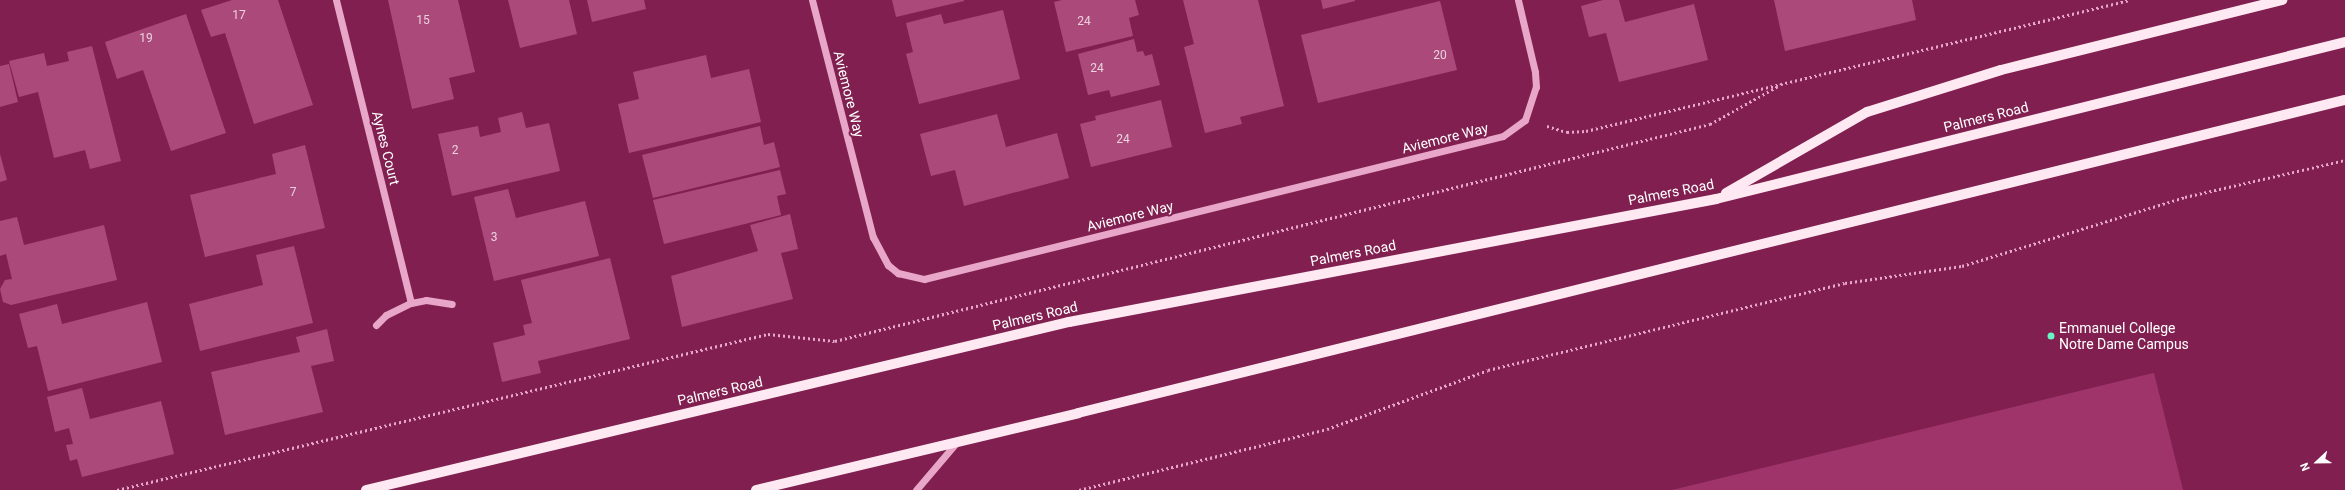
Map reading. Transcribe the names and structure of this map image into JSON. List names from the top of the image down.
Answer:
{
  "streets": {
    "main road": ["Palmers Road"],
    "street": ["Aviemore Way", "Aynes Court"]
  },
  "places": ["Emmanuel College Notre Dame Campus"],
  "house_numbers": [
    "17",
    "15",
    "24",
    "19",
    "20",
    "24",
    "24",
    "2",
    "7",
    "3"
  ],
  "north": "left"
}
